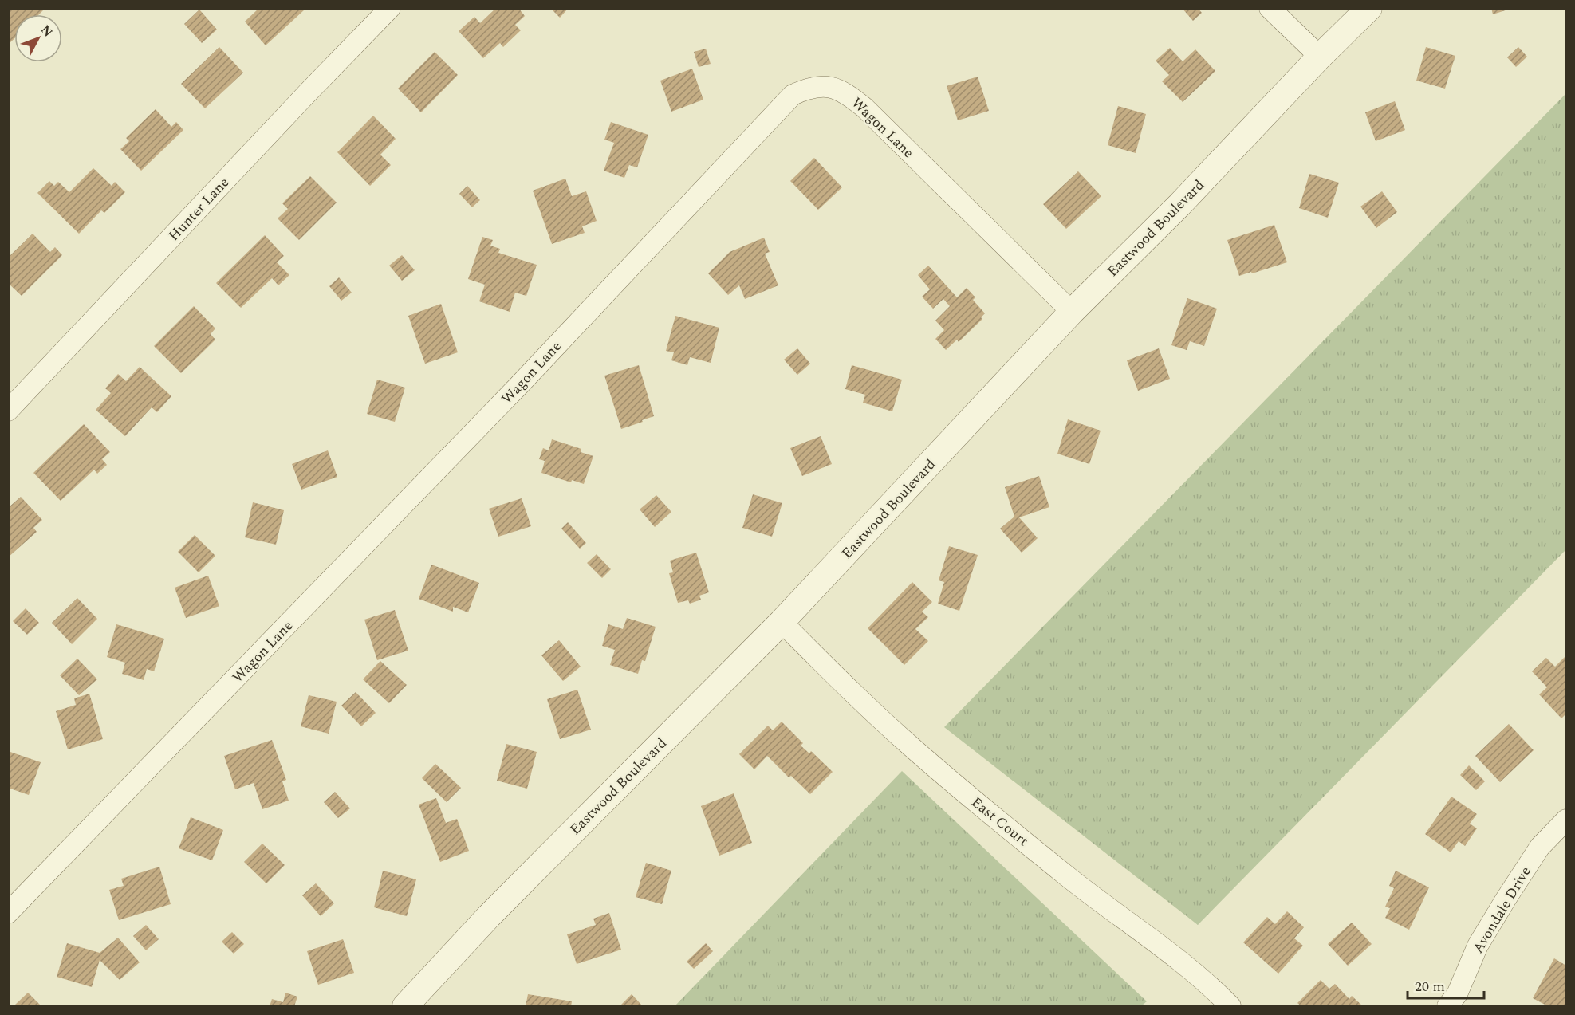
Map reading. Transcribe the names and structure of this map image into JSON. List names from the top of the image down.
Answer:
{
  "streets": {
    "street": [
      "Wagon Lane",
      "Hunter Lane",
      "Eastwood Boulevard",
      "East Court",
      "Avondale Drive"
    ]
  },
  "crossings": [
    ["Wagon Lane", "Eastwood Boulevard"],
    ["Eastwood Boulevard", "East Court"]
  ],
  "scale_bar": "20 m",
  "north": "top right"
}
